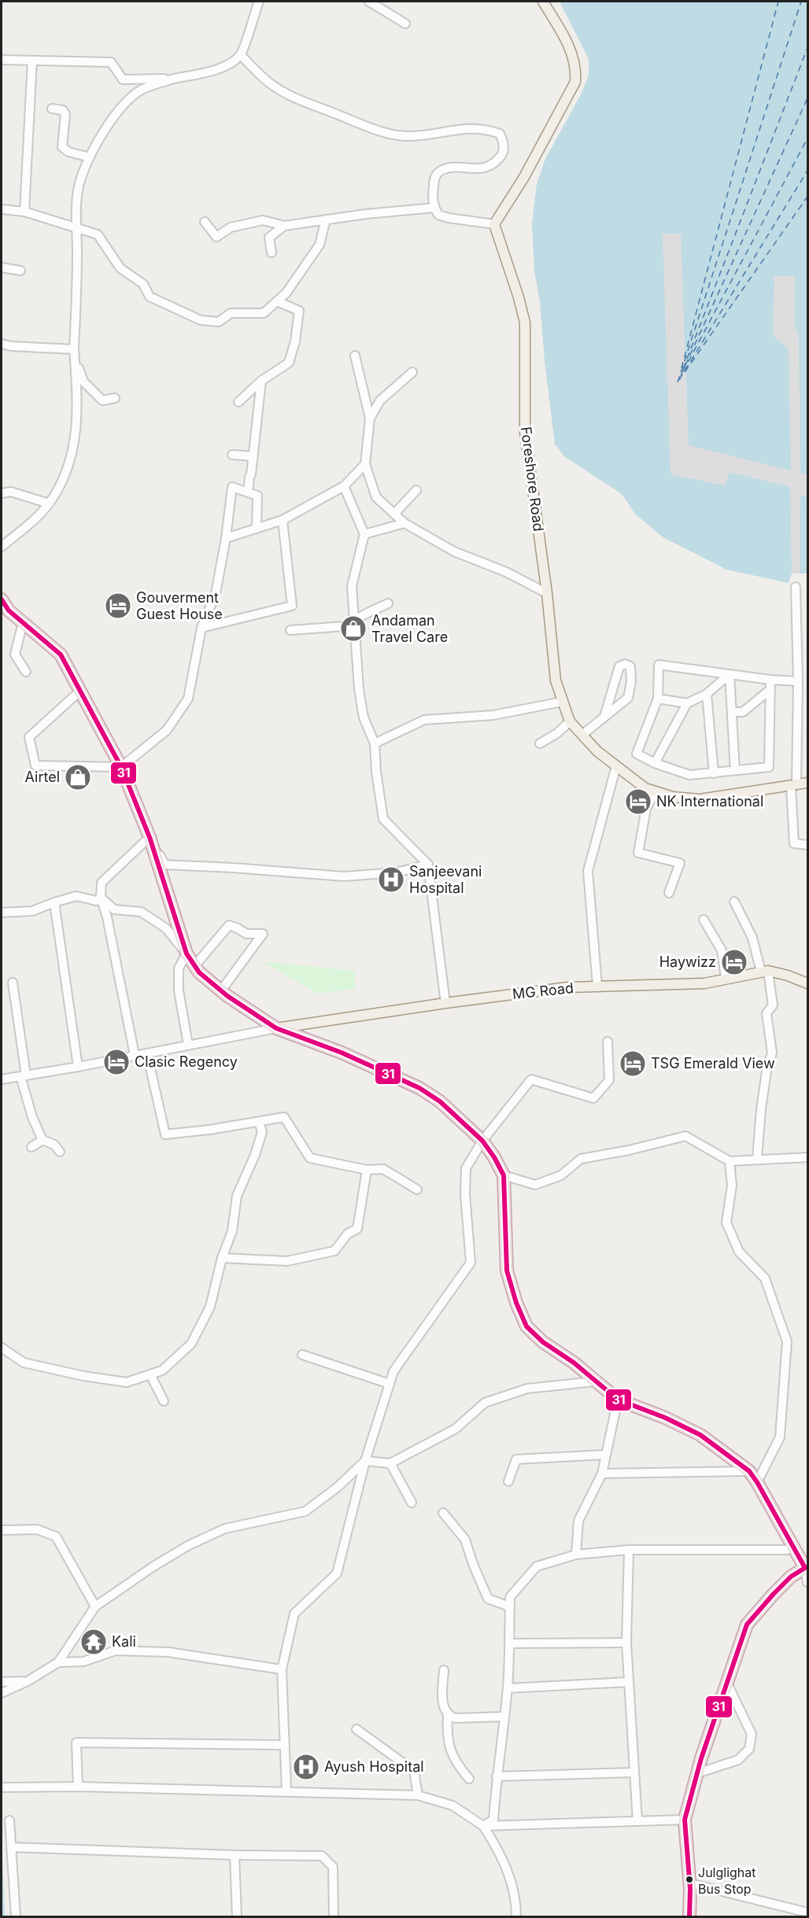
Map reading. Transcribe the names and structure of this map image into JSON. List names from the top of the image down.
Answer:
{
  "streets": {
    "main road": ["Foreshore Road", "MG Road"]
  },
  "places": {
    "hotel": [
      "Gouverment Guest House",
      "NK International",
      "Haywizz",
      "Clasic Regency",
      "TSG Emerald View"
    ],
    "shop": ["Andaman Travel Care", "Airtel"],
    "hospital": ["Sanjeevani Hospital", "Ayush Hospital"],
    "temple": ["Kali"],
    "other": ["Julglighat Bus Stop"]
  },
  "lines": ["transit line 31"]
}
